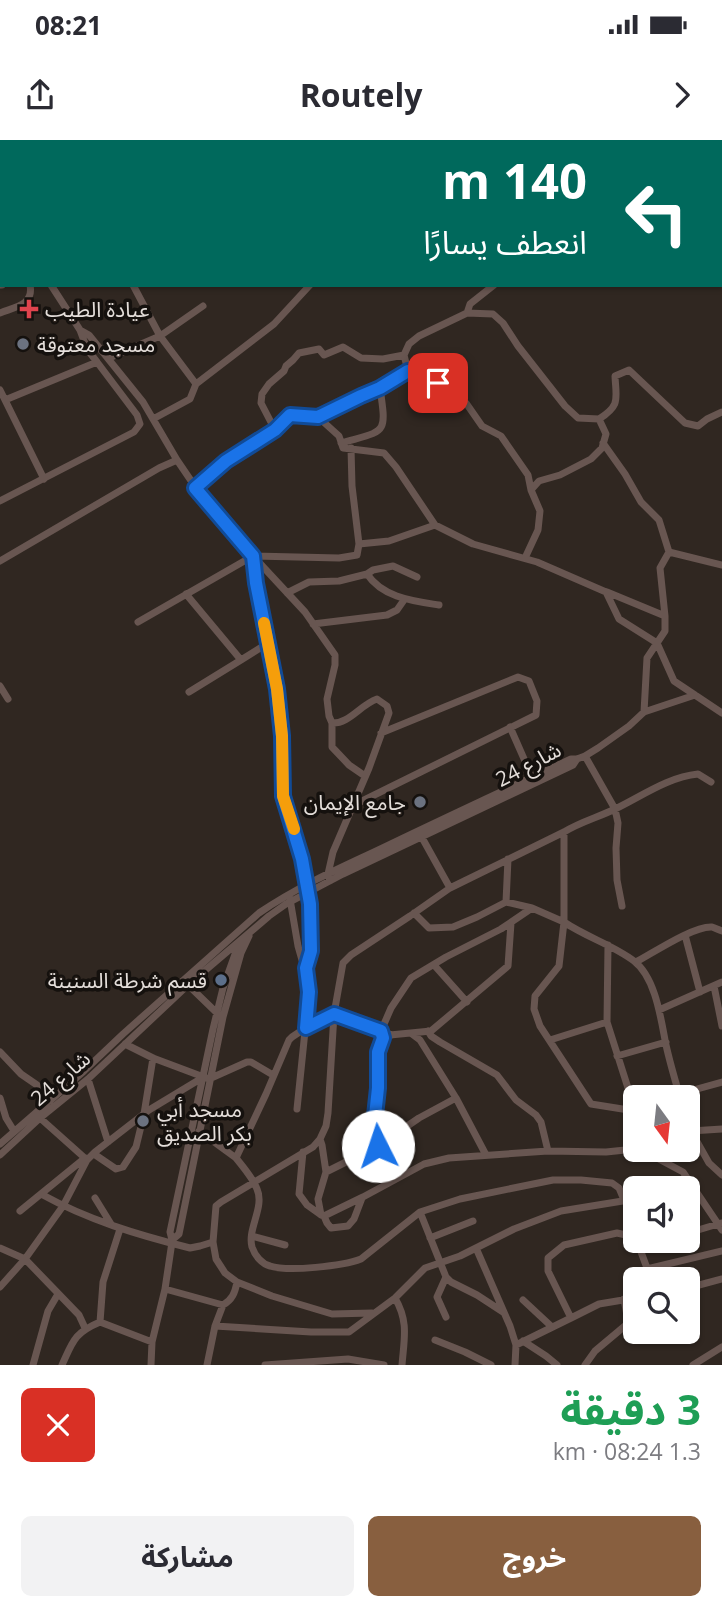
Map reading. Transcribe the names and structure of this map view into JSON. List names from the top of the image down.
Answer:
{
  "streets": {
    "street": ["شارع 24"]
  },
  "places": {
    "health": ["عيادة الطيب"],
    "other": [
      "مسجد معتوقة",
      "جامع الإيمان",
      "قسم شرطة السنينة",
      "مسجد أبي بكر الصديق"
    ]
  },
  "north": "bottom",
  "page": {
    "status": "08:21",
    "header": "Routely",
    "turn": ["140 m", "انعطف يسارًا"],
    "heading": ["3 دقيقة", "1.3 km · 08:24"],
    "buttons": ["خروج", "مشاركة"]
  }
}
